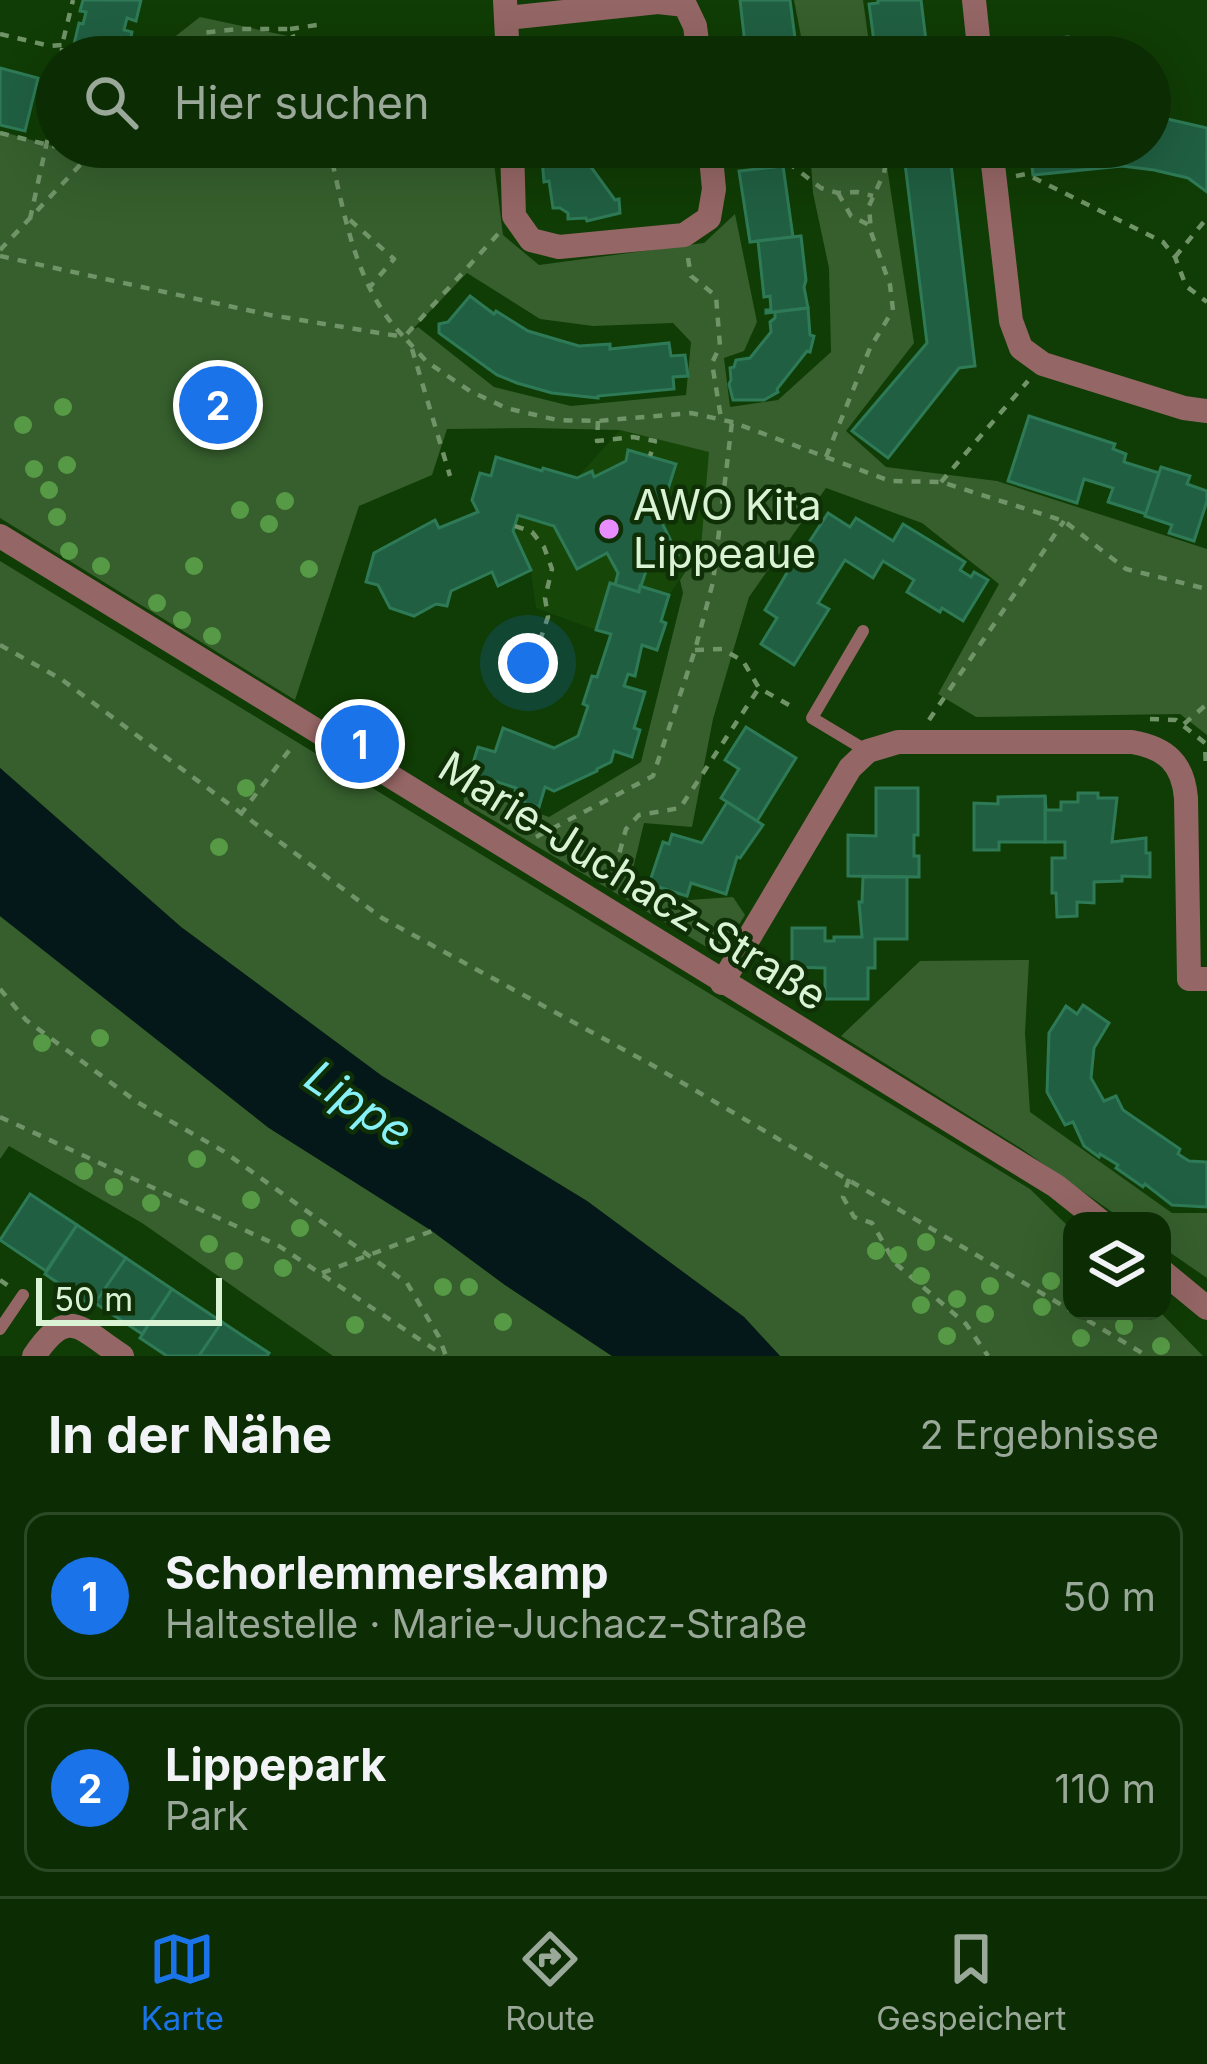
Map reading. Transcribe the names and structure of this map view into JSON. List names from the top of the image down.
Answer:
{
  "streets": {
    "street": ["Marie-Juchacz-Straße"]
  },
  "water": ["Lippe"],
  "places": ["AWO Kita Lippeaue"],
  "scale_bar": "50 m",
  "page": {
    "search": "Hier suchen",
    "pins": ["2", "1"],
    "scale": "50 m",
    "heading": ["In der Nähe", "2 Ergebnisse"],
    "list": [
      {
        "mark": "1",
        "name": "Schorlemmerskamp",
        "note": "Haltestelle · Marie-Juchacz-Straße",
        "value": "50 m"
      },
      {
        "mark": "2",
        "name": "Lippepark",
        "note": "Park",
        "value": "110 m"
      }
    ],
    "nav": ["Karte", "Route", "Gespeichert"]
  }
}
